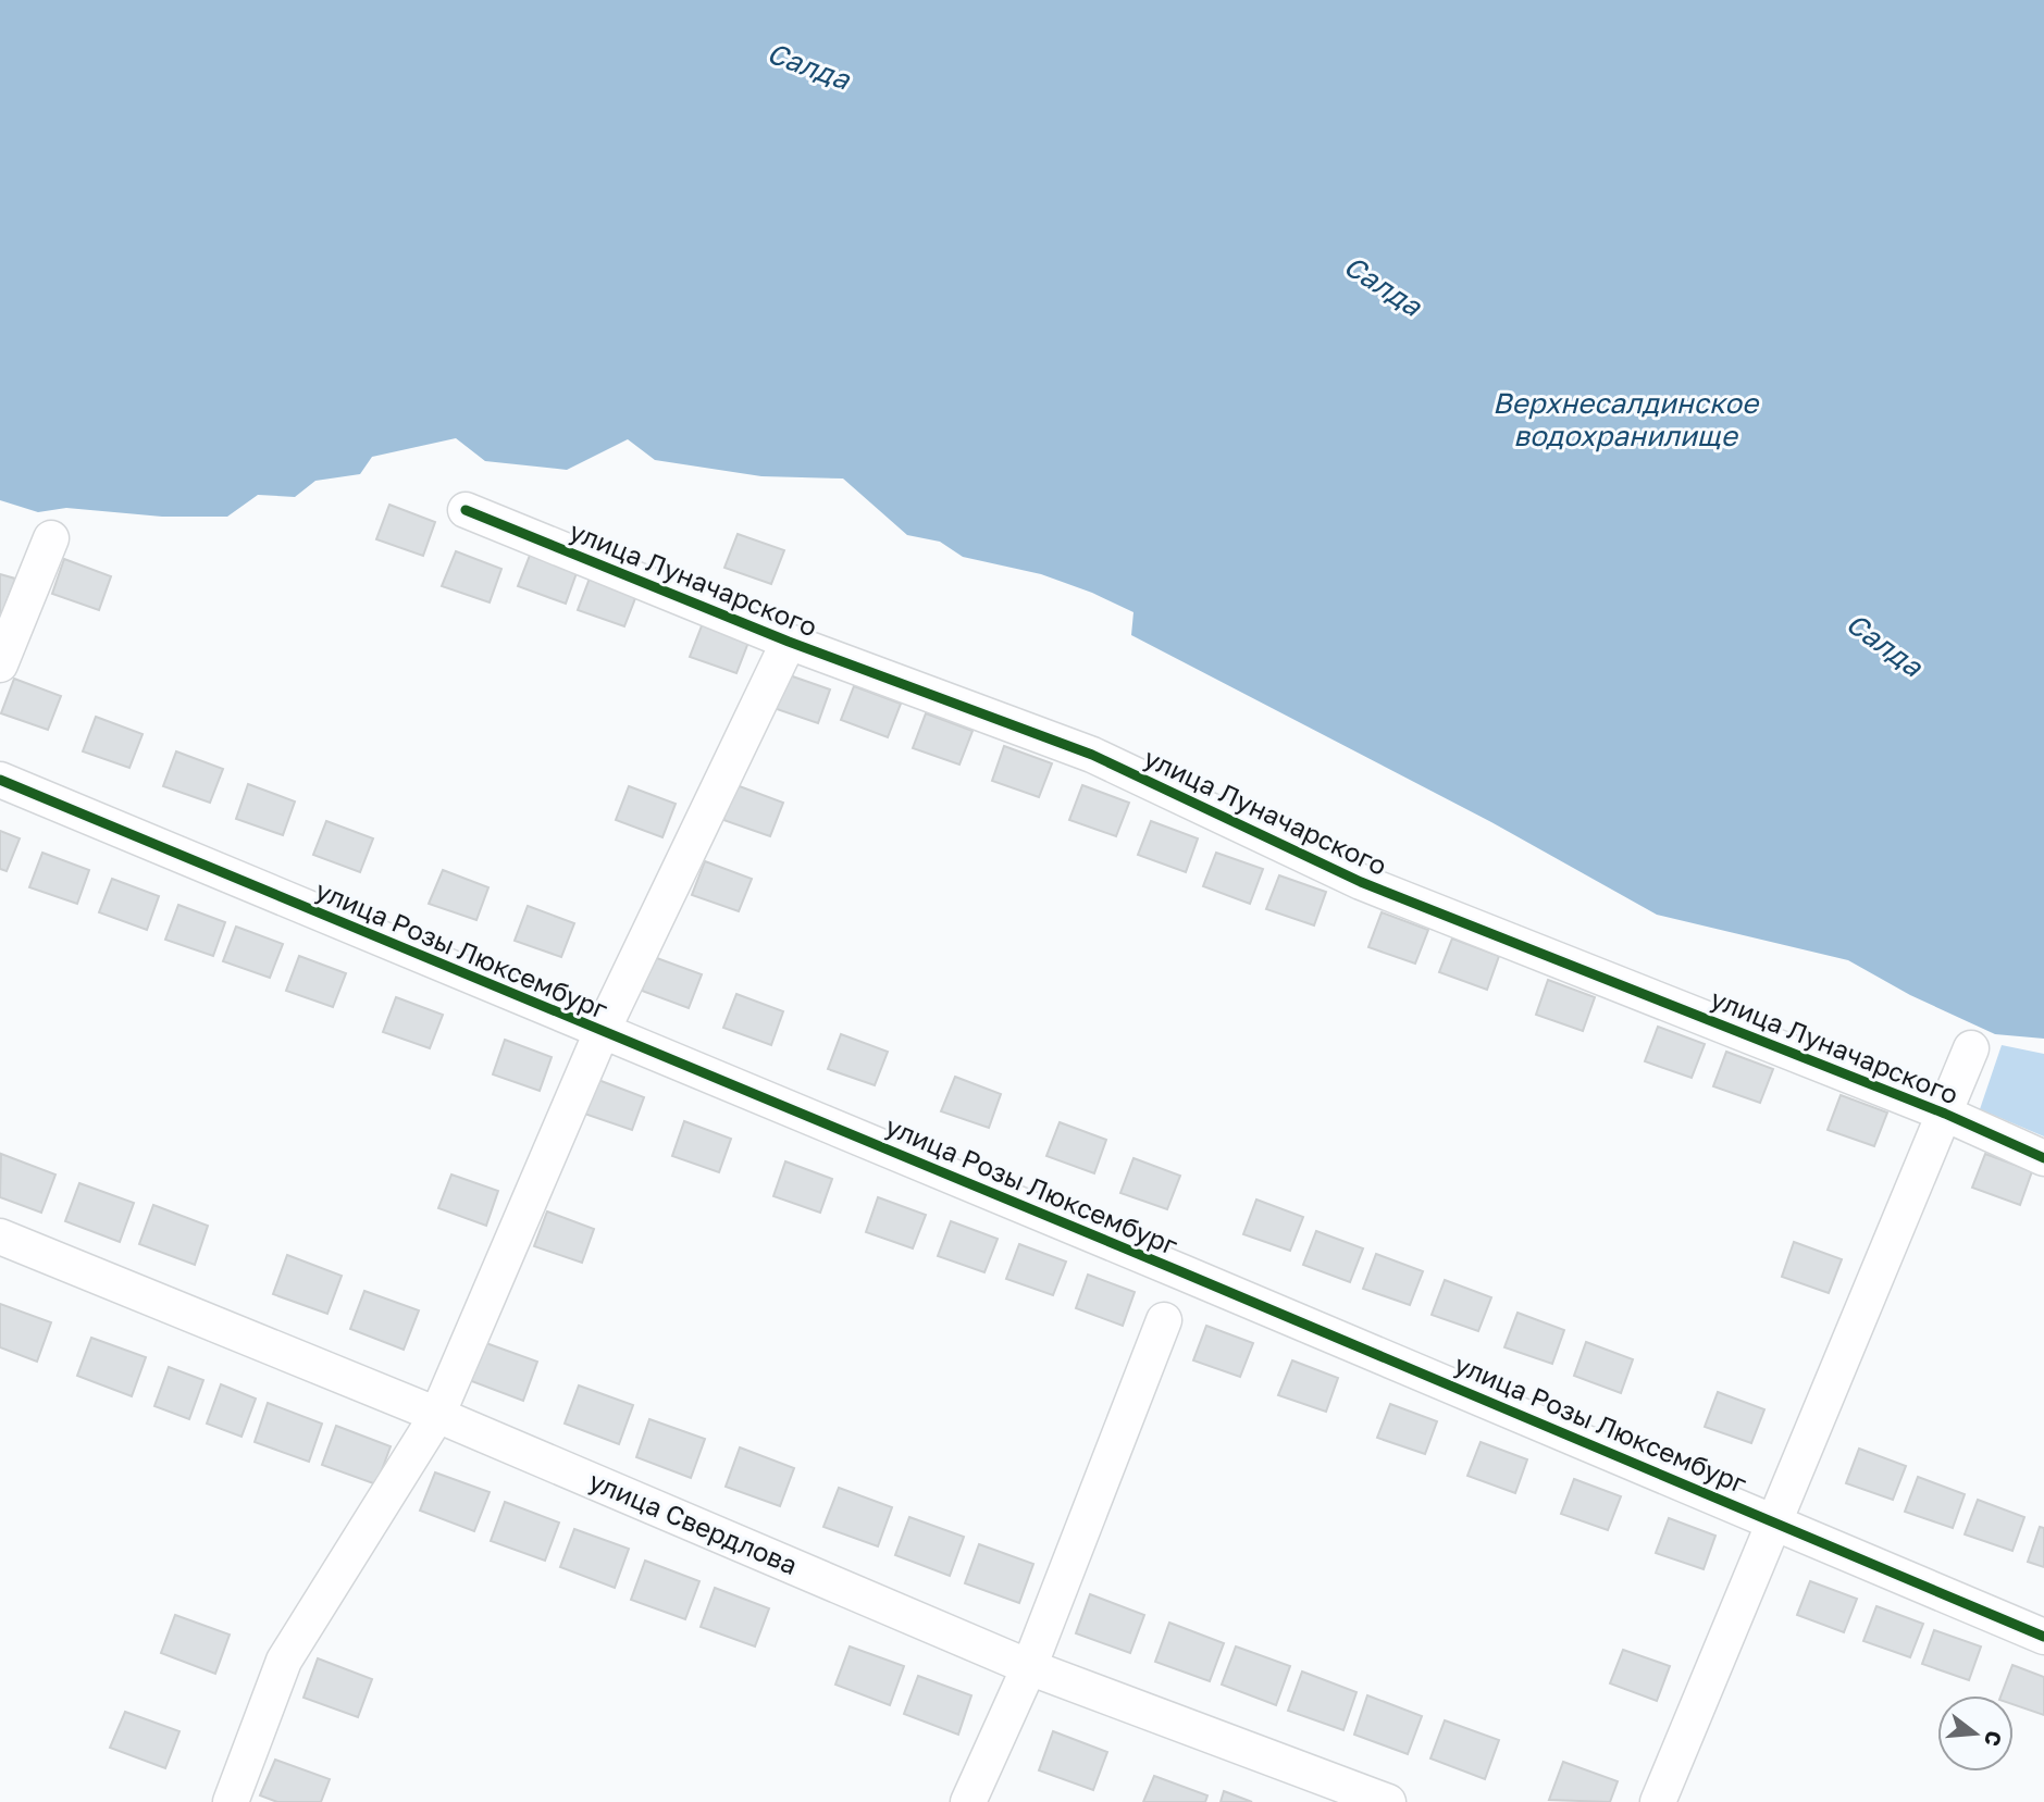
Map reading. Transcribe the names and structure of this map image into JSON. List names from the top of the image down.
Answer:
{
  "streets": {
    "street": ["улица Луначарского", "улица Розы Люксембург", "улица Свердлова"]
  },
  "water": ["Салда", "Верхнесалдинское водохранилище"],
  "north": "right"
}
